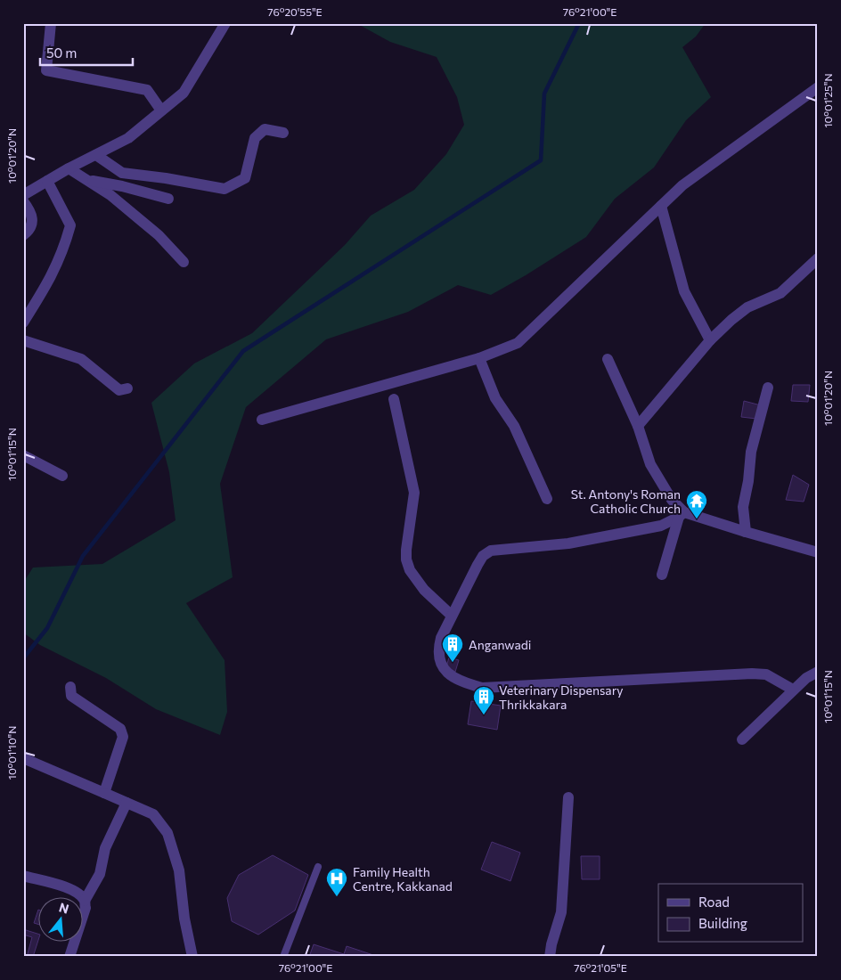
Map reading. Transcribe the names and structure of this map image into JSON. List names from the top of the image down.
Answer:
{
  "places": {
    "temple": ["St. Antony's Roman Catholic Church"],
    "building": ["Anganwadi", "Veterinary Dispensary Thrikkakara"],
    "hospital": ["Family Health Centre, Kakkanad"]
  },
  "legend": ["Road", "Building"],
  "scale_bar": "50 m",
  "north": "top",
  "coordinates": [
    "76°20'55\"E",
    "76°21'00\"E",
    "10°01'25\"N",
    "10°01'20\"N",
    "10°01'15\"N",
    "10°01'10\"N",
    "76°21'05\"E"
  ]
}
